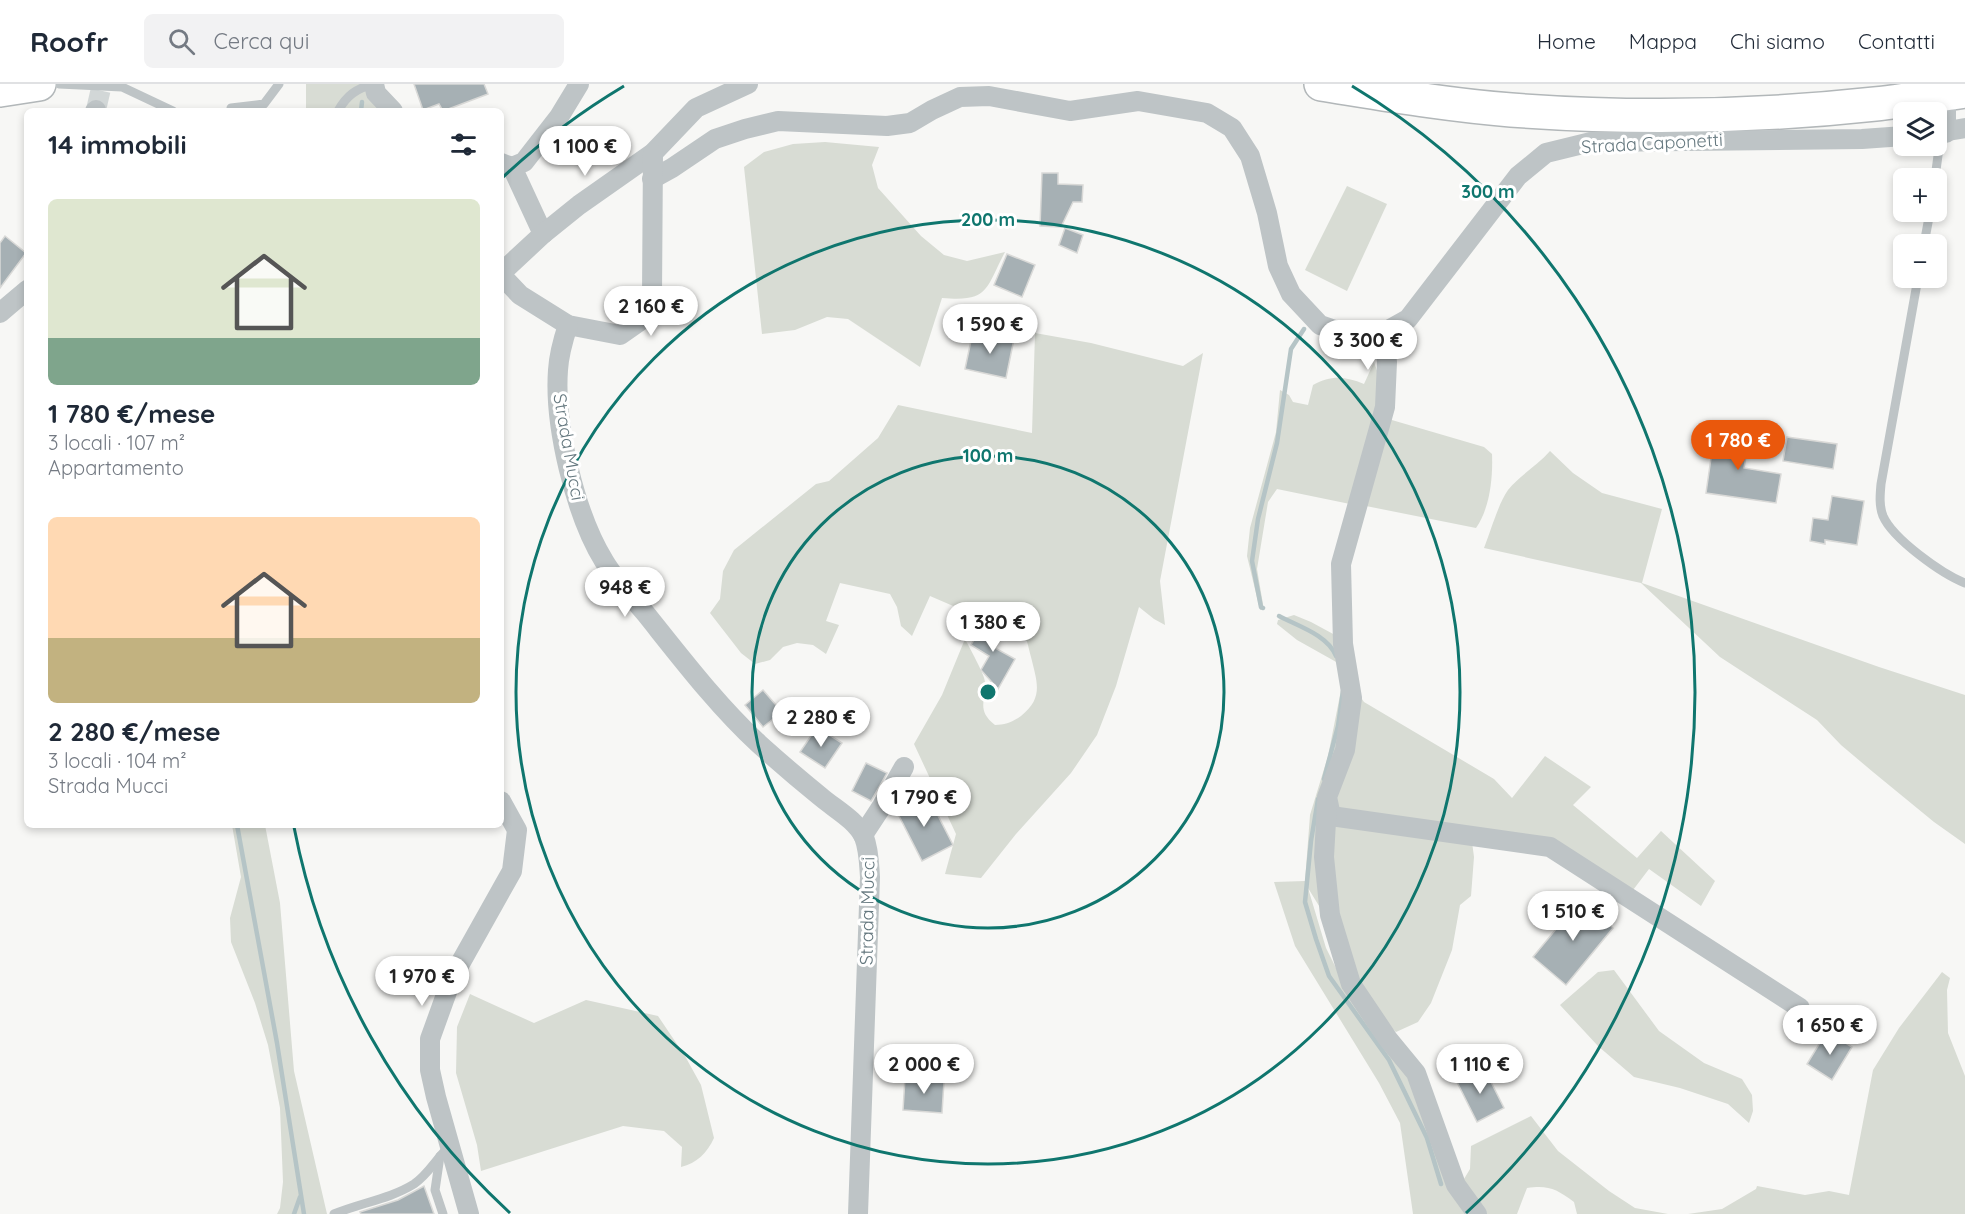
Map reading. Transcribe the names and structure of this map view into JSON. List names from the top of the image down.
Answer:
{
  "streets": {
    "street": ["Strada Caponetti", "Strada Mucci"]
  },
  "page": {
    "header": "Roofr",
    "search": "Cerca qui",
    "nav": [
      "Home",
      "Mappa",
      "Chi siamo",
      "Contatti"
    ],
    "map_buttons": ["+", "−"],
    "heading": "14 immobili",
    "price": [
      "1 100 €",
      "2 160 €",
      "1 590 €",
      "3 300 €",
      "1 780 €",
      "948 €",
      "1 380 €",
      "2 280 €",
      "1 790 €",
      "1 510 €",
      "1 970 €",
      "1 650 €",
      "2 000 €",
      "1 110 €"
    ],
    "list": [
      {
        "name": "1 780 €/mese",
        "note": "3 locali · 107 m² · Appartamento"
      },
      {
        "name": "2 280 €/mese",
        "note": "3 locali · 104 m² · Strada Mucci"
      }
    ]
  },
  "rings": ["300 m", "200 m", "100 m"]
}
